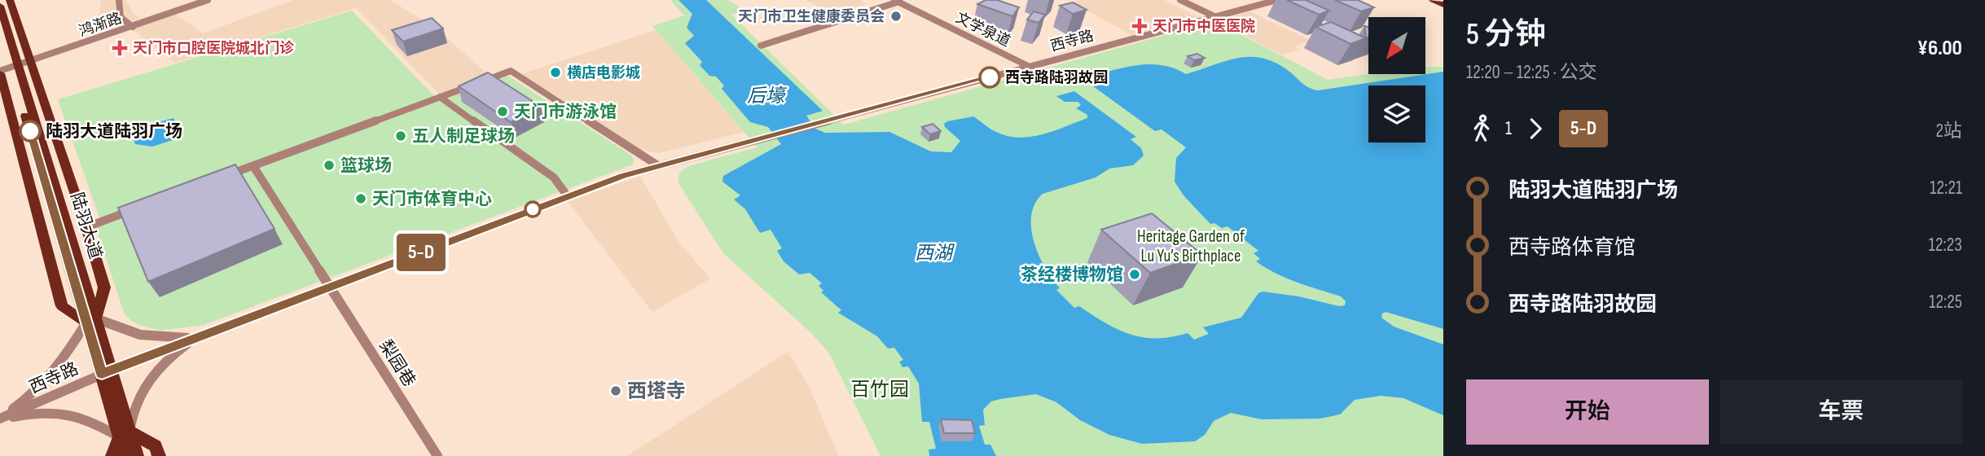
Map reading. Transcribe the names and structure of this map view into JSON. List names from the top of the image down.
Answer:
{
  "streets": {
    "main road": ["陆羽大道"],
    "street": [
      "鸿渐路",
      "文学泉道",
      "西寺路",
      "梨园巷"
    ]
  },
  "crossings": [
    ["文学泉道", "西寺路"],
    ["西寺路", "陆羽大道"],
    ["西寺路", "梨园巷"]
  ],
  "water": ["后壕", "西湖"],
  "parks": ["Heritage Garden of Lu Yu’s Birthplace", "百竹园"],
  "places": {
    "other": [
      "天门市卫生健康委员会",
      "横店电影城",
      "西寺路陆羽故园",
      "天门市游泳馆",
      "陆羽大道陆羽广场",
      "五人制足球场",
      "篮球场",
      "天门市体育中心",
      "茶经楼博物馆",
      "西塔寺"
    ],
    "health": ["天门市中医医院", "天门市口腔医院城北门诊"]
  },
  "lines": ["bus line 5-D"],
  "north": "bottom left",
  "page": {
    "on_map": "5-D",
    "heading": ["5 分钟", "12:20 – 12:25 · 公交", "¥6.00"],
    "legs": ["1", "5-D", "2站"],
    "list": [
      {
        "name": "陆羽大道陆羽广场",
        "value": "12:21"
      },
      {
        "name": "西寺路体育馆",
        "value": "12:23"
      },
      {
        "name": "西寺路陆羽故园",
        "value": "12:25"
      }
    ],
    "buttons": ["开始", "车票"]
  }
}
